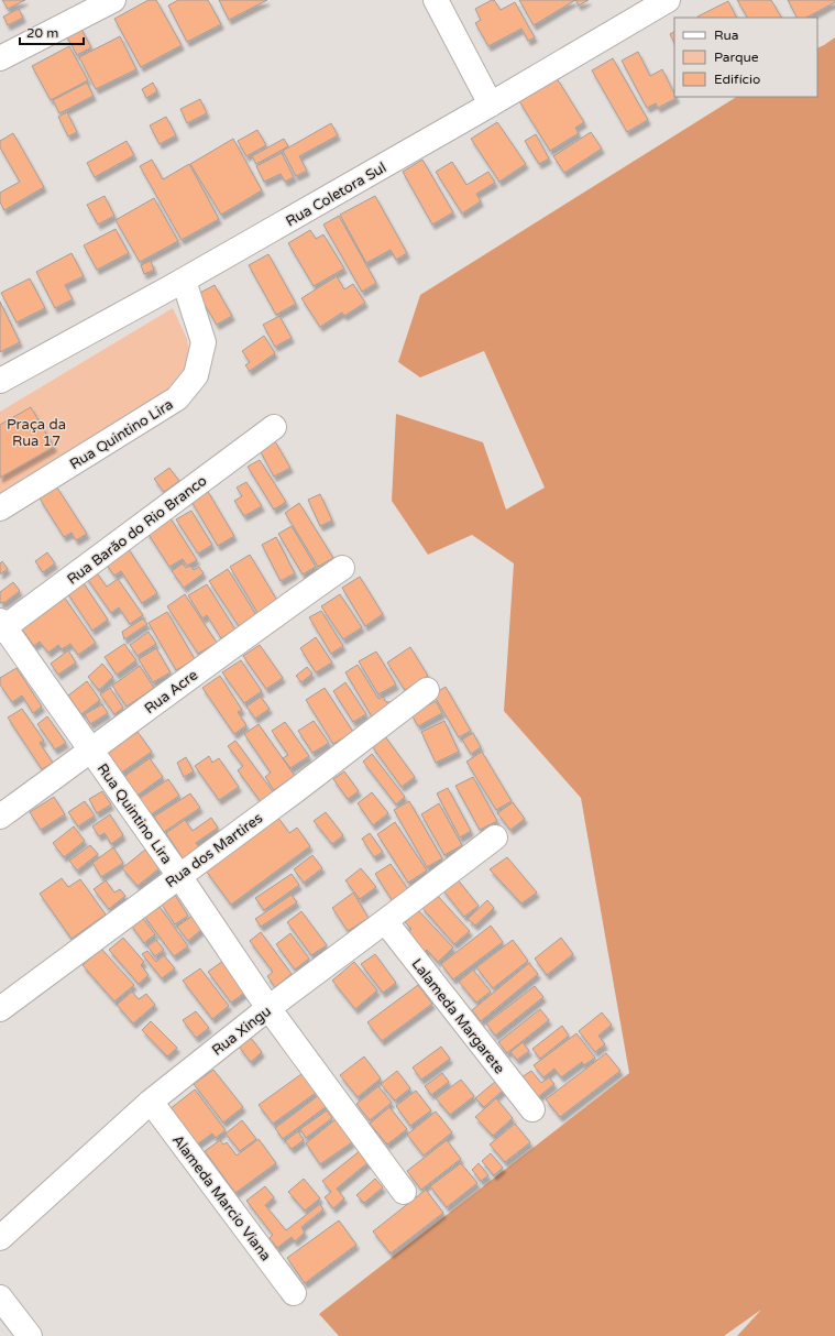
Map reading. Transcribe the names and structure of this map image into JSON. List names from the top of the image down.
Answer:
{
  "streets": {
    "street": [
      "Rua Coletora Sul",
      "Rua Quintino Lira",
      "Rua Barão do Rio Branco",
      "Rua Acre",
      "Rua dos Martires",
      "Lalameda Margarete",
      "Rua Xingu",
      "Alameda Marcio Viana"
    ]
  },
  "crossings": [
    ["Rua Coletora Sul", "Rua Quintino Lira"],
    ["Rua Quintino Lira", "Rua Barão do Rio Branco"],
    ["Rua Quintino Lira", "Rua Acre"],
    ["Rua Quintino Lira", "Rua dos Martires"],
    ["Rua Quintino Lira", "Rua Xingu"],
    ["Lalameda Margarete", "Rua Xingu"],
    ["Rua Xingu", "Alameda Marcio Viana"]
  ],
  "parks": ["Praça da Rua 17"],
  "legend": ["Rua", "Parque", "Edifício"],
  "scale_bar": "20 m"
}
